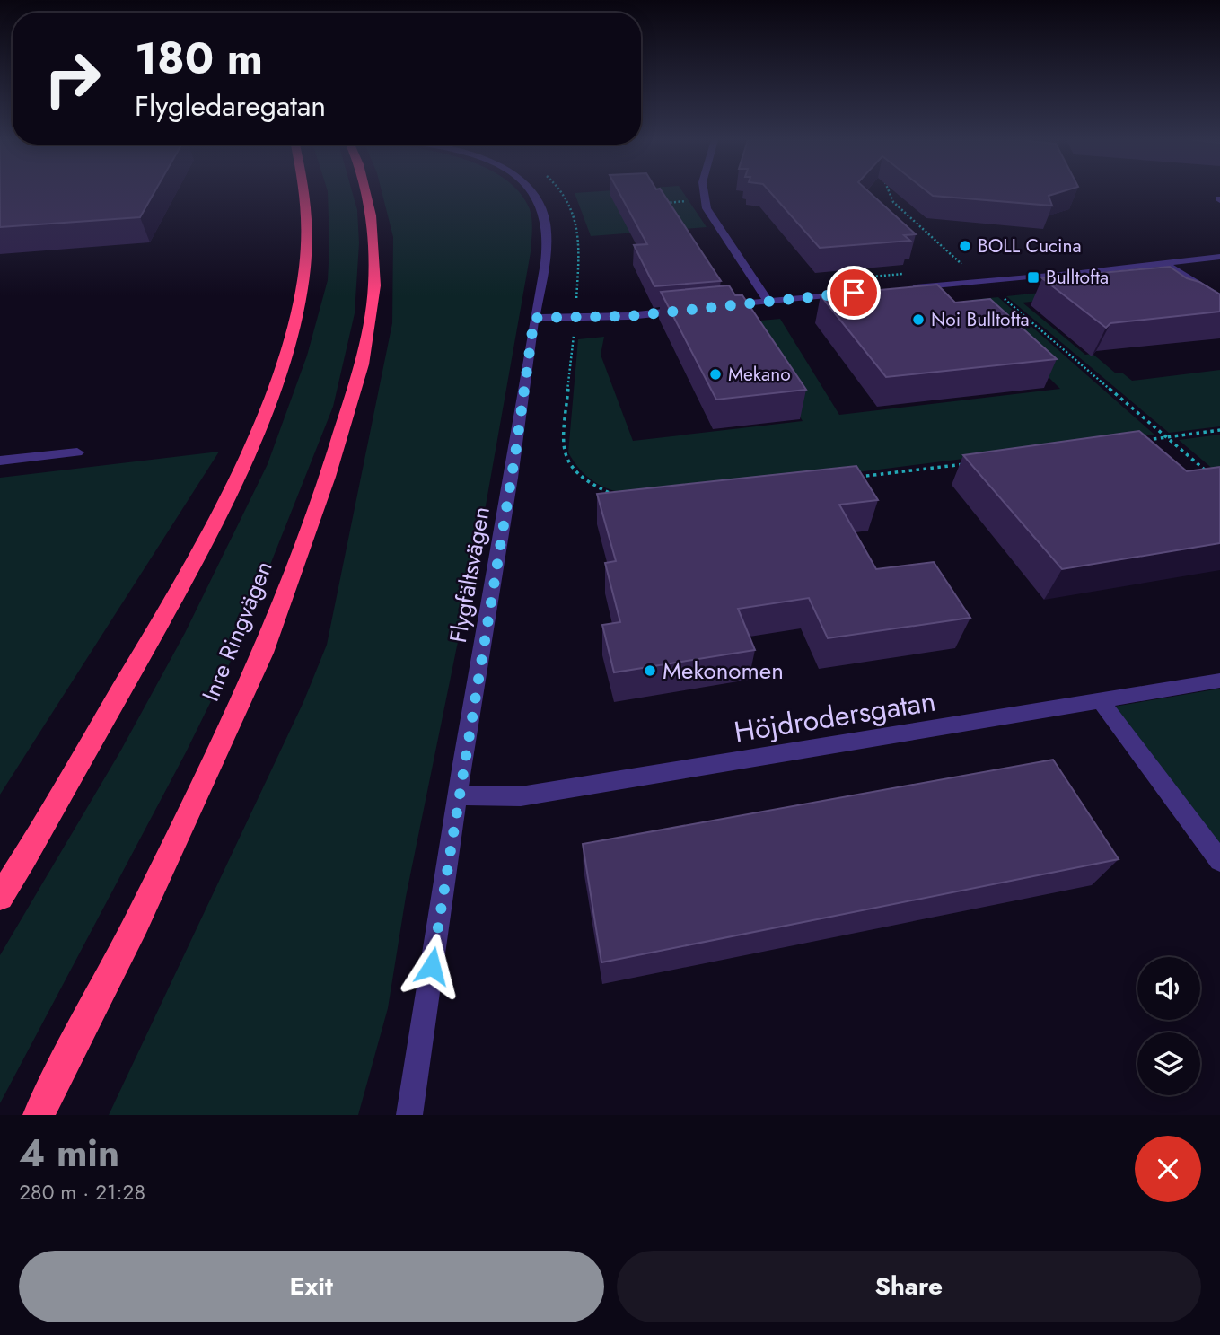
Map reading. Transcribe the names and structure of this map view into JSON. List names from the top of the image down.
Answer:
{
  "streets": {
    "highway": ["Inre Ringvägen"],
    "street": ["Flygfältsvägen", "Höjdrodersgatan"]
  },
  "crossings": [
    ["Flygfältsvägen", "Höjdrodersgatan"]
  ],
  "places": {
    "other": [
      "BOLL Cucina",
      "Noi Bulltofta",
      "Mekano",
      "Mekonomen"
    ],
    "transit": ["Bulltofta"]
  },
  "page": {
    "turn": ["180 m", "Flygledaregatan"],
    "heading": ["4 min", "280 m · 21:28"],
    "buttons": ["Exit", "Share"]
  }
}
